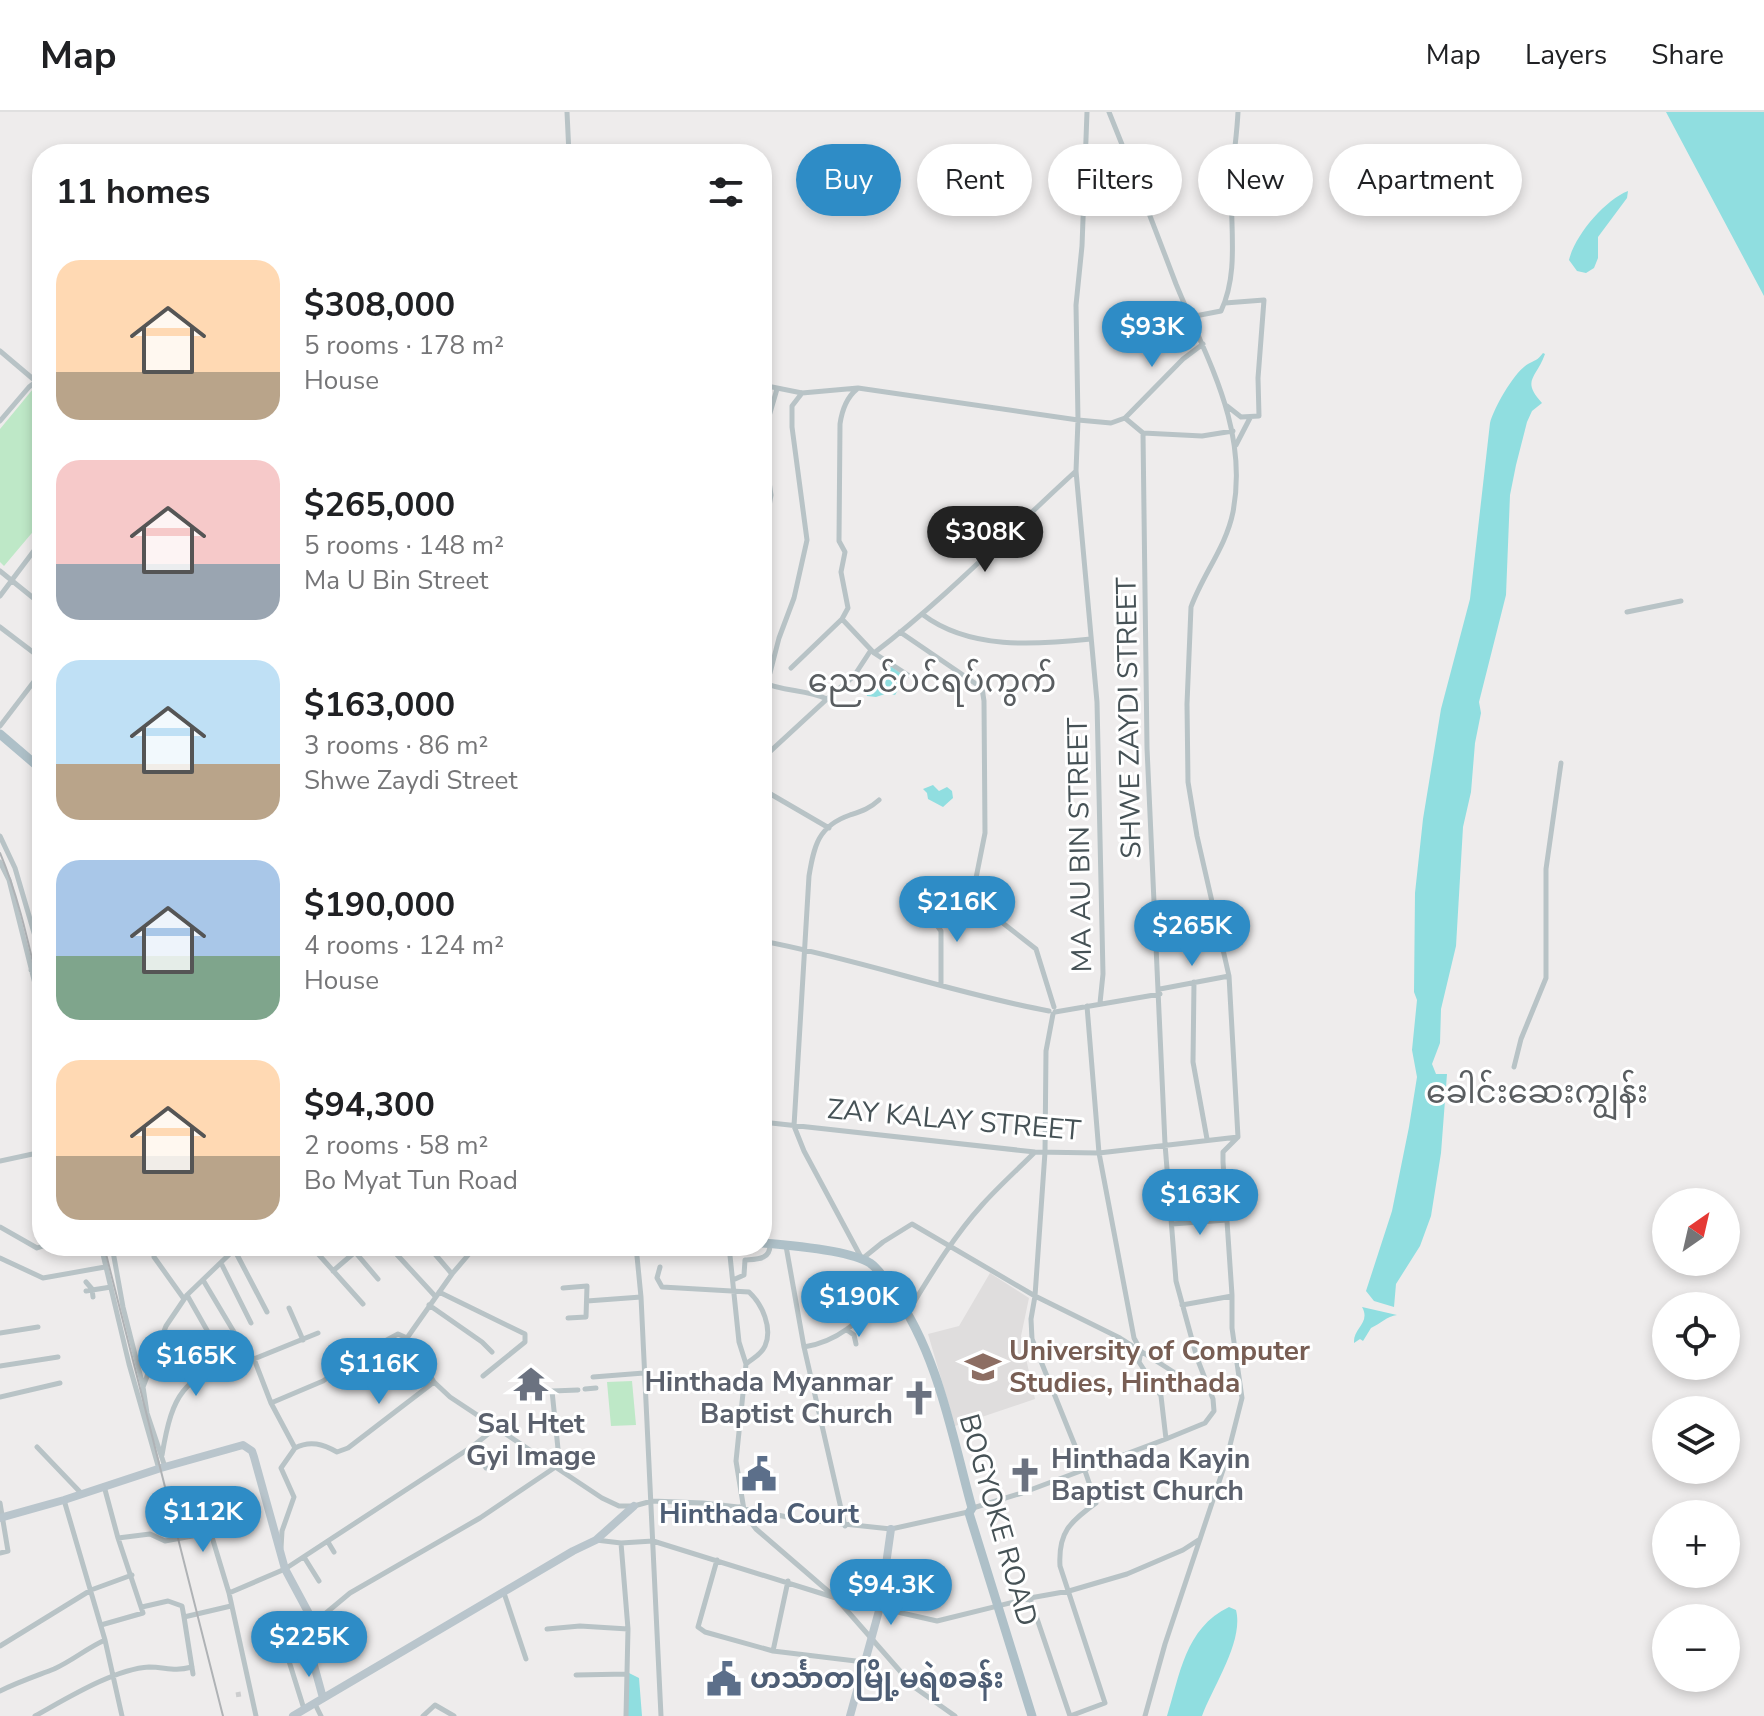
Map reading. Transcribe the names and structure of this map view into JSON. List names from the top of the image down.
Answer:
{
  "streets": {
    "main road": ["BOGYOKE ROAD"],
    "street": ["SHWE ZAYDI STREET", "MA AU BIN STREET", "ZAY KALAY STREET"]
  },
  "crossings": [
    ["SHWE ZAYDI STREET", "ZAY KALAY STREET"],
    ["SHWE ZAYDI STREET", "BOGYOKE ROAD"]
  ],
  "districts": ["ညောင်ပင်ရပ်ကွက်", "ခေါင်းဆေးကျွန်း"],
  "places": {
    "school or university": ["University of Computer Studies, Hinthada"],
    "temple": ["Sal Htet Gyi Image"],
    "church": ["Hinthada Myanmar Baptist Church", "Hinthada Kayin Baptist Church"],
    "public building": ["Hinthada Court", "ဟင်္သာတမြို့မရဲစခန်း"]
  },
  "north": "top right",
  "page": {
    "header": "Map",
    "nav": ["Map", "Layers", "Share"],
    "chip": [
      "Buy",
      "Rent",
      "Filters",
      "New",
      "Apartment"
    ],
    "heading": "11 homes",
    "list": [
      {
        "name": "$308,000",
        "note": "5 rooms · 178 m² · House"
      },
      {
        "name": "$265,000",
        "note": "5 rooms · 148 m² · Ma U Bin Street"
      },
      {
        "name": "$163,000",
        "note": "3 rooms · 86 m² · Shwe Zaydi Street"
      },
      {
        "name": "$190,000",
        "note": "4 rooms · 124 m² · House"
      },
      {
        "name": "$94,300",
        "note": "2 rooms · 58 m² · Bo Myat Tun Road"
      }
    ],
    "price": [
      "$93K",
      "$308K",
      "$216K",
      "$265K",
      "$163K",
      "$190K",
      "$165K",
      "$116K",
      "$112K",
      "$94.3K",
      "$225K"
    ],
    "map_buttons": ["+", "−"]
  }
}
